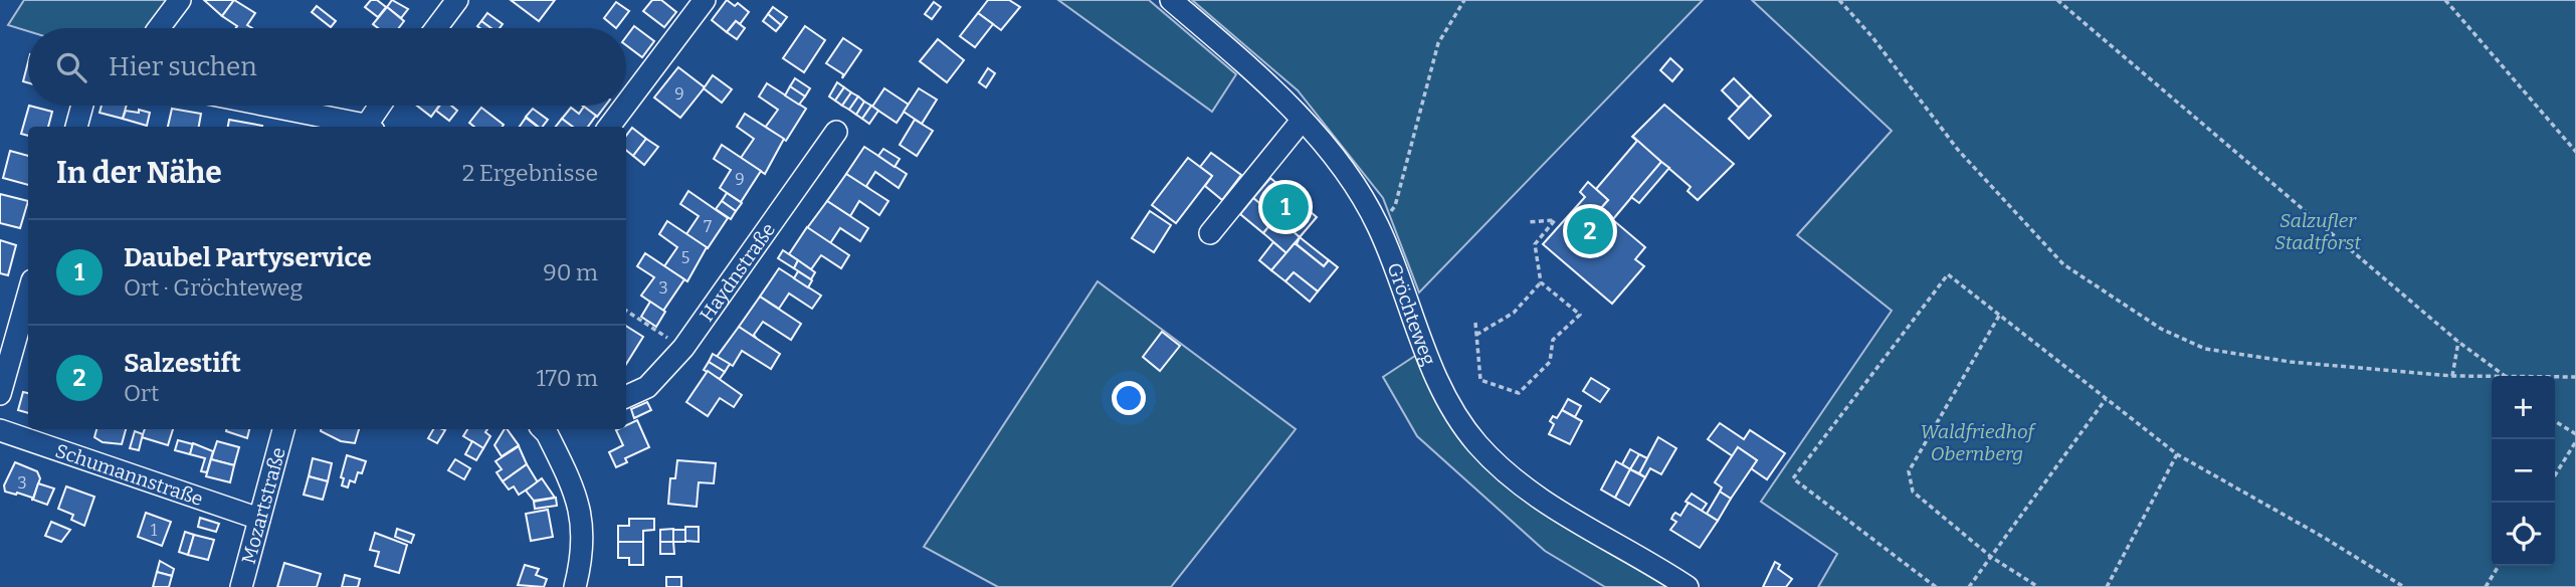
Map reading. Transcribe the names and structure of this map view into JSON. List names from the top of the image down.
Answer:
{
  "streets": {
    "street": [
      "Haydnstraße",
      "Gröchteweg",
      "Schumannstraße",
      "Mozartstraße"
    ]
  },
  "crossings": [
    ["Schumannstraße", "Mozartstraße"]
  ],
  "parks": ["Salzufler Stadtforst", "Waldfriedhof Obernberg"],
  "house_numbers": [
    "9",
    "9",
    "7",
    "5",
    "3",
    "3",
    "1"
  ],
  "page": {
    "search": "Hier suchen",
    "heading": ["In der Nähe", "2 Ergebnisse"],
    "pins": ["1", "2"],
    "list": [
      {
        "mark": "1",
        "name": "Daubel Partyservice",
        "note": "Ort · Gröchteweg",
        "value": "90 m"
      },
      {
        "mark": "2",
        "name": "Salzestift",
        "note": "Ort",
        "value": "170 m"
      }
    ],
    "map_buttons": ["+", "−"]
  }
}
